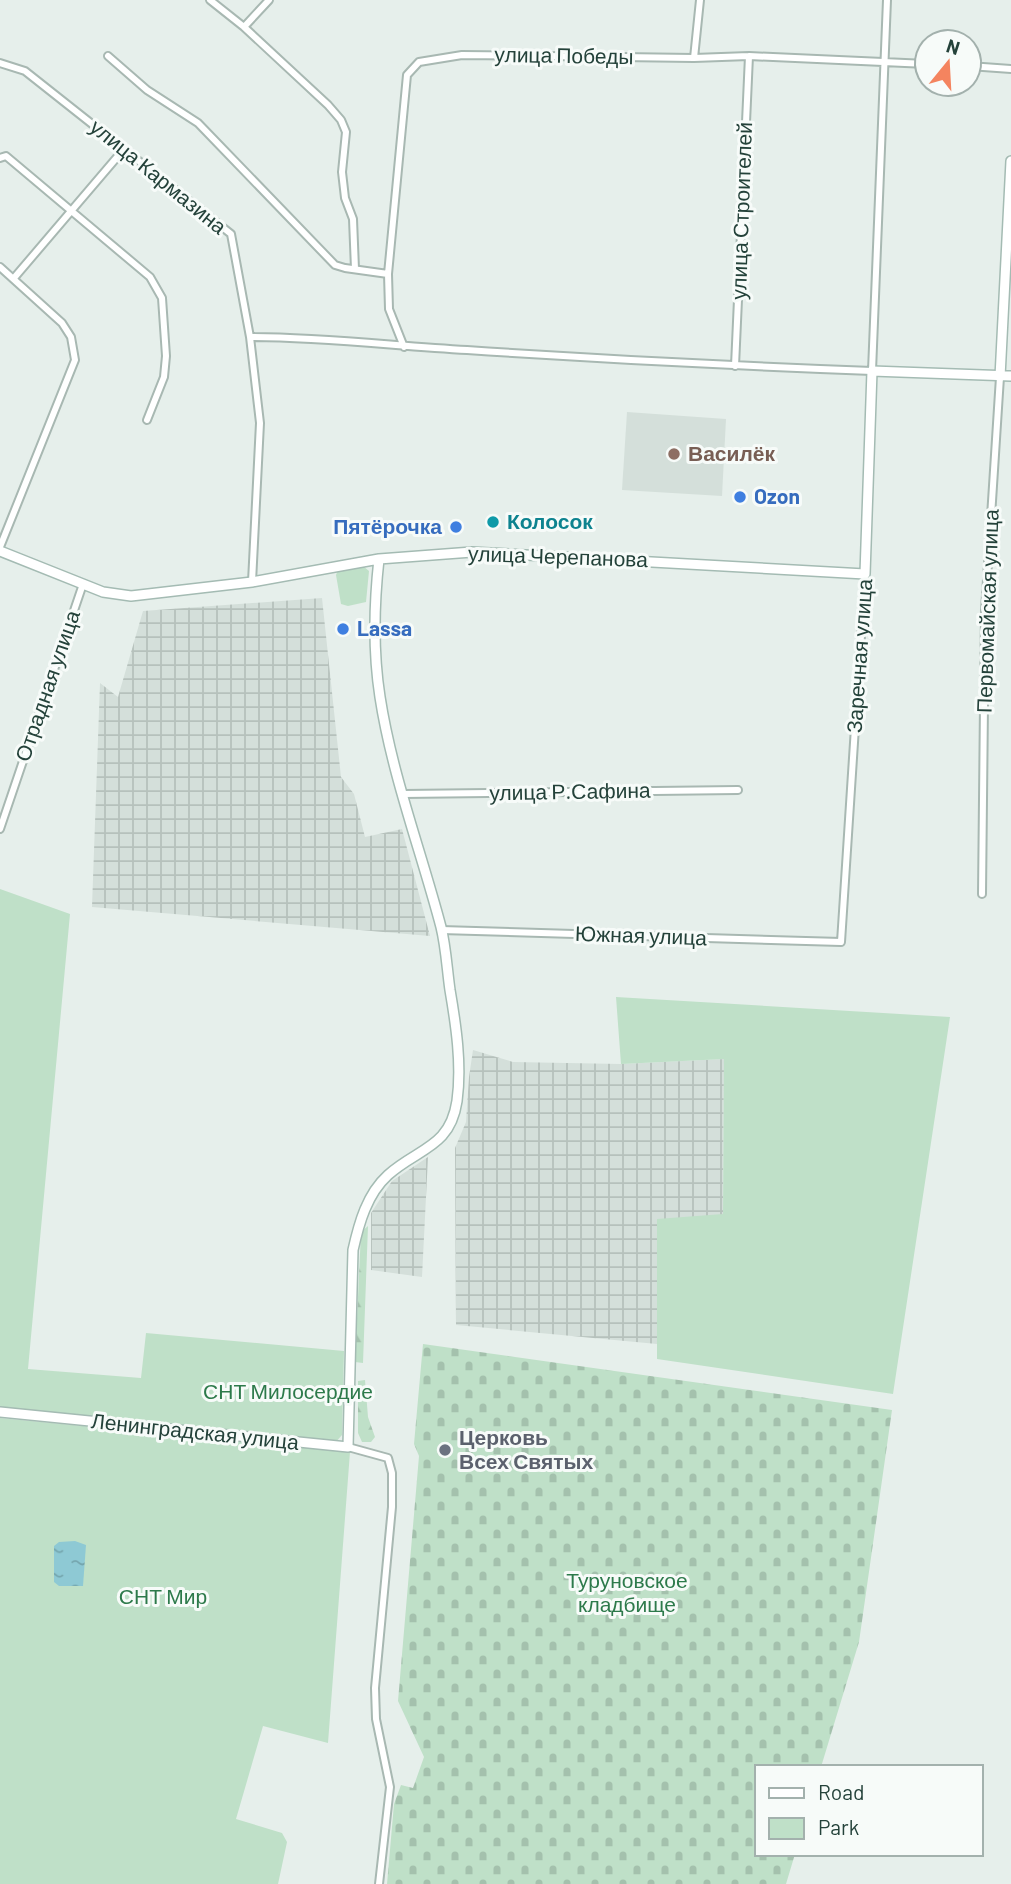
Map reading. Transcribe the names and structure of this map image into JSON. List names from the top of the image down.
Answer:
{
  "streets": {
    "main road": [
      "улица Черепанова",
      "Первомайская улица",
      "Заречная улица",
      "Ленинградская улица"
    ],
    "street": [
      "улица Победы",
      "улица Кармазина",
      "улица Строителей",
      "Отрадная улица",
      "улица Р.Сафина",
      "Южная улица"
    ]
  },
  "crossings": [
    ["улица Победы", "улица Строителей"],
    ["улица Победы", "Заречная улица"],
    ["улица Черепанова", "Заречная улица"],
    ["улица Черепанова", "Отрадная улица"],
    ["Заречная улица", "Южная улица"]
  ],
  "parks": ["СНТ Милосердие", "Туруновское кладбище", "СНТ Мир"],
  "places": [
    "Василёк",
    "Ozon",
    "Колосок",
    "Пятёрочка",
    "Lassa",
    "Церковь Всех Святых"
  ],
  "legend": ["Road", "Park"],
  "north": "top"
}
